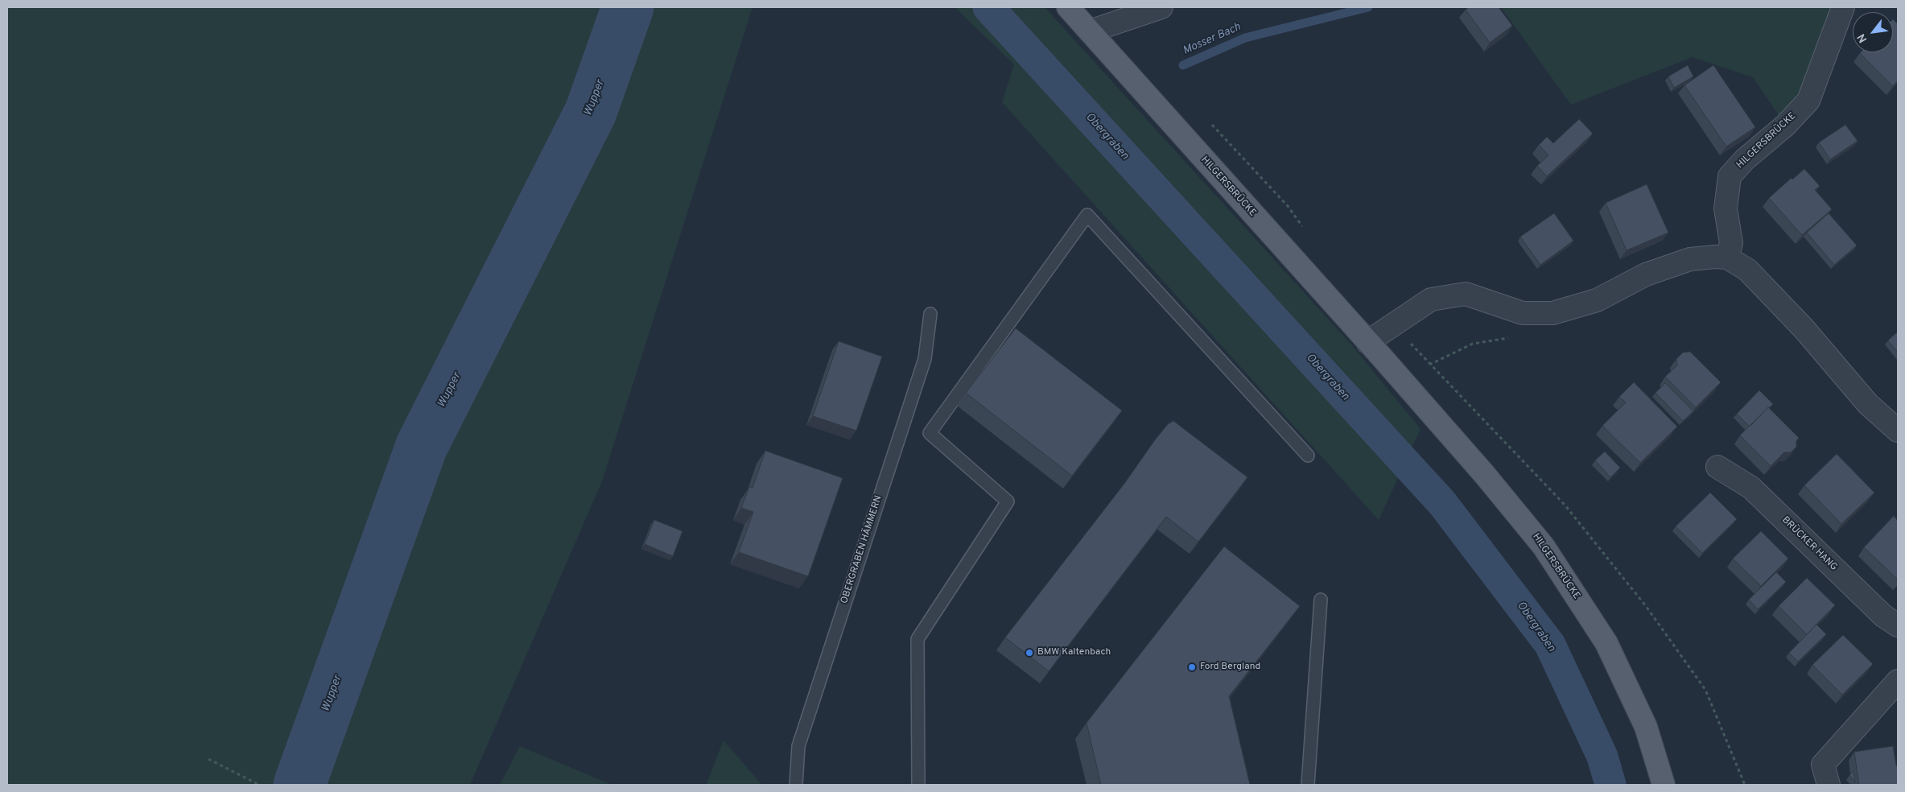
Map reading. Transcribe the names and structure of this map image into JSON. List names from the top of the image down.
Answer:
{
  "streets": {
    "main road": ["HILGERSBRÜCKE"],
    "street": ["BRÜCKER HANG"],
    "lane": ["OBERGRABEN HÄMMERN"]
  },
  "water": ["Mosser Bach", "Wupper", "Obergraben"],
  "places": ["BMW Kaltenbach", "Ford Bergland"],
  "north": "bottom left"
}
